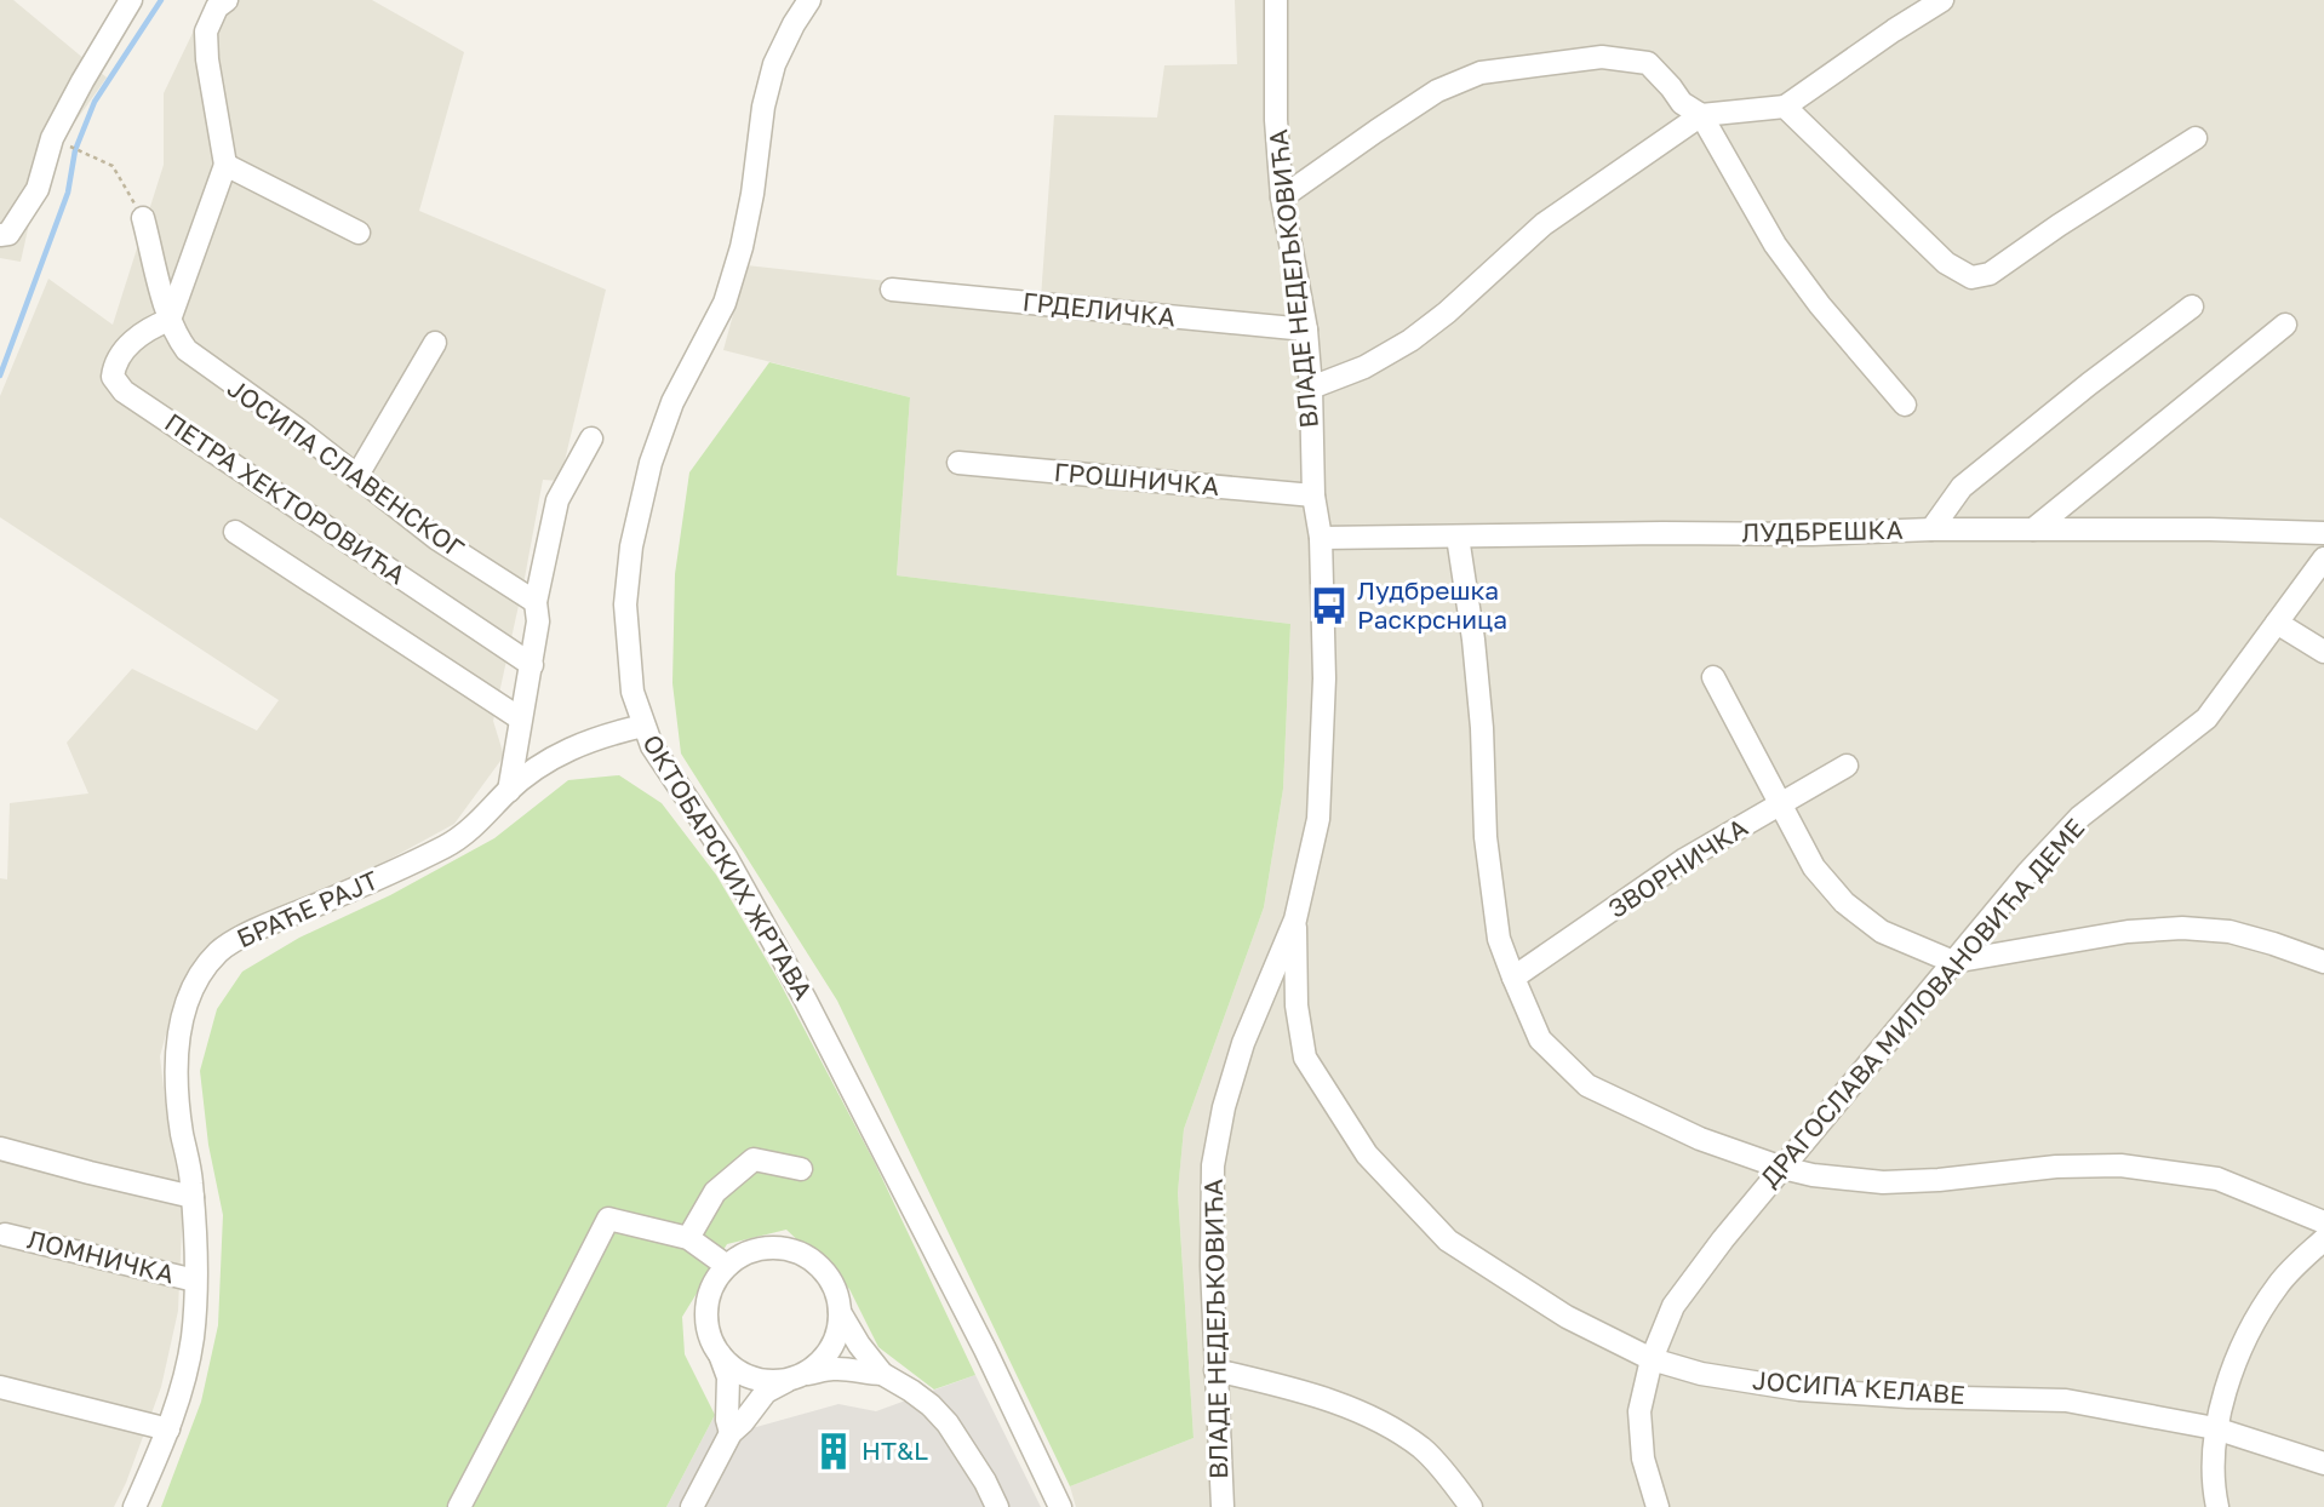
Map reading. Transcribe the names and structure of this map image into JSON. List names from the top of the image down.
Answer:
{
  "streets": {
    "street": [
      "ВЛАДЕ НЕДЕЉКОВИЋА",
      "ГРДЕЛИЧКА",
      "ЈОСИПА СЛАВЕНСКОГ",
      "ГРОШНИЧКА",
      "ПЕТРА ХЕКТОРОВИЋА",
      "ЛУДБРЕШКА",
      "ОКТОБАРСКИХ ЖРТАВА",
      "ЗВОРНИЧКА",
      "БРАЋЕ РАЈТ",
      "ДРАГОСЛАВА МИЛОВАНОВИЋА ДЕМЕ",
      "ЛОМНИЧКА",
      "ЈОСИПА КЕЛАВЕ"
    ]
  },
  "crossings": [
    ["ВЛАДЕ НЕДЕЉКОВИЋА", "ГРДЕЛИЧКА"],
    ["ВЛАДЕ НЕДЕЉКОВИЋА", "ГРОШНИЧКА"],
    ["ВЛАДЕ НЕДЕЉКОВИЋА", "ЛУДБРЕШКА"],
    ["ВЛАДЕ НЕДЕЉКОВИЋА", "ЈОСИПА КЕЛАВЕ"],
    ["ЈОСИПА СЛАВЕНСКОГ", "ПЕТРА ХЕКТОРОВИЋА"],
    ["ОКТОБАРСКИХ ЖРТАВА", "БРАЋЕ РАЈТ"],
    ["БРАЋЕ РАЈТ", "ЛОМНИЧКА"],
    ["ДРАГОСЛАВА МИЛОВАНОВИЋА ДЕМЕ", "ЈОСИПА КЕЛАВЕ"]
  ],
  "places": {
    "bus stop": ["Лудбрешка Раскрсница"],
    "building": ["HT&L"]
  }
}
